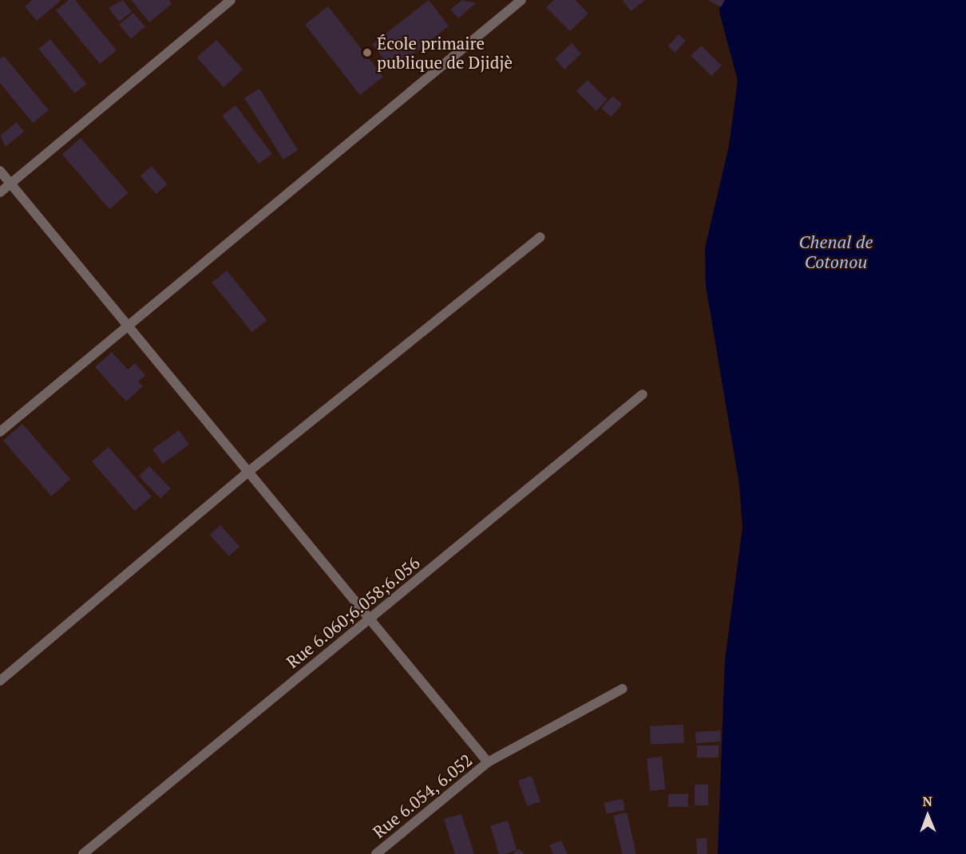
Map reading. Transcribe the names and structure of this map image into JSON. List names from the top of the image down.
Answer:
{
  "streets": {
    "street": ["Rue 6.060;6.058;6.056", "Rue 6.054, 6.052"]
  },
  "water": ["Chenal de Cotonou"],
  "places": ["École primaire publique de Djidjè"],
  "north": "top"
}
